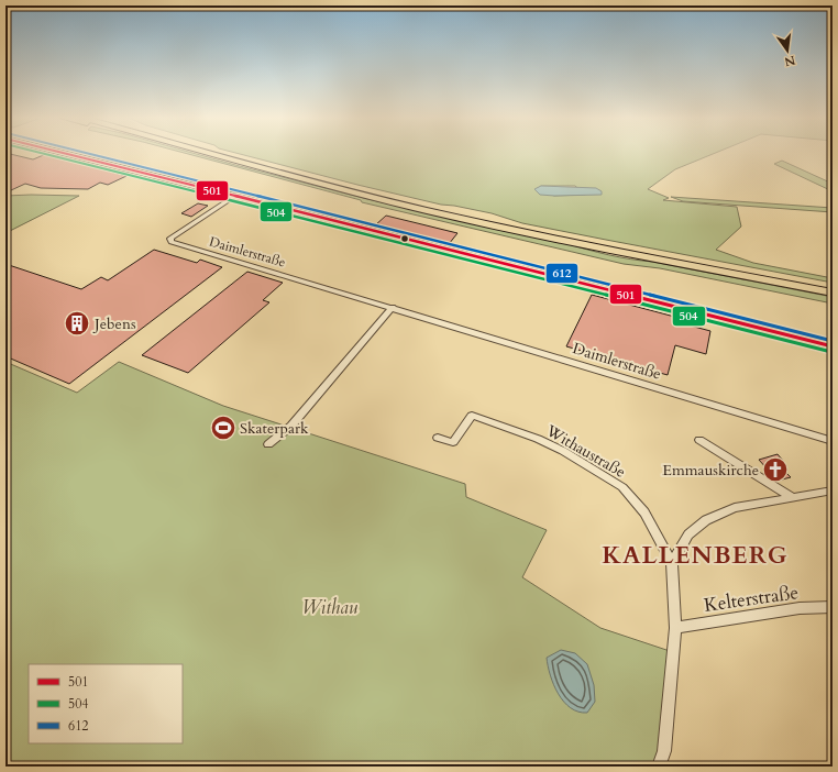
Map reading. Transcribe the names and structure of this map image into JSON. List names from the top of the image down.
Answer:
{
  "streets": {
    "street": ["Daimlerstraße", "Withaustraße", "Kelterstraße"]
  },
  "districts": ["KALLENBERG"],
  "parks": ["Withau"],
  "places": {
    "building": ["Jebens"],
    "sports": ["Skaterpark"],
    "church": ["Emmauskirche"]
  },
  "lines": ["transit line 501", "transit line 504", "transit line 612"],
  "legend": ["501", "504", "612"],
  "north": "bottom"
}
